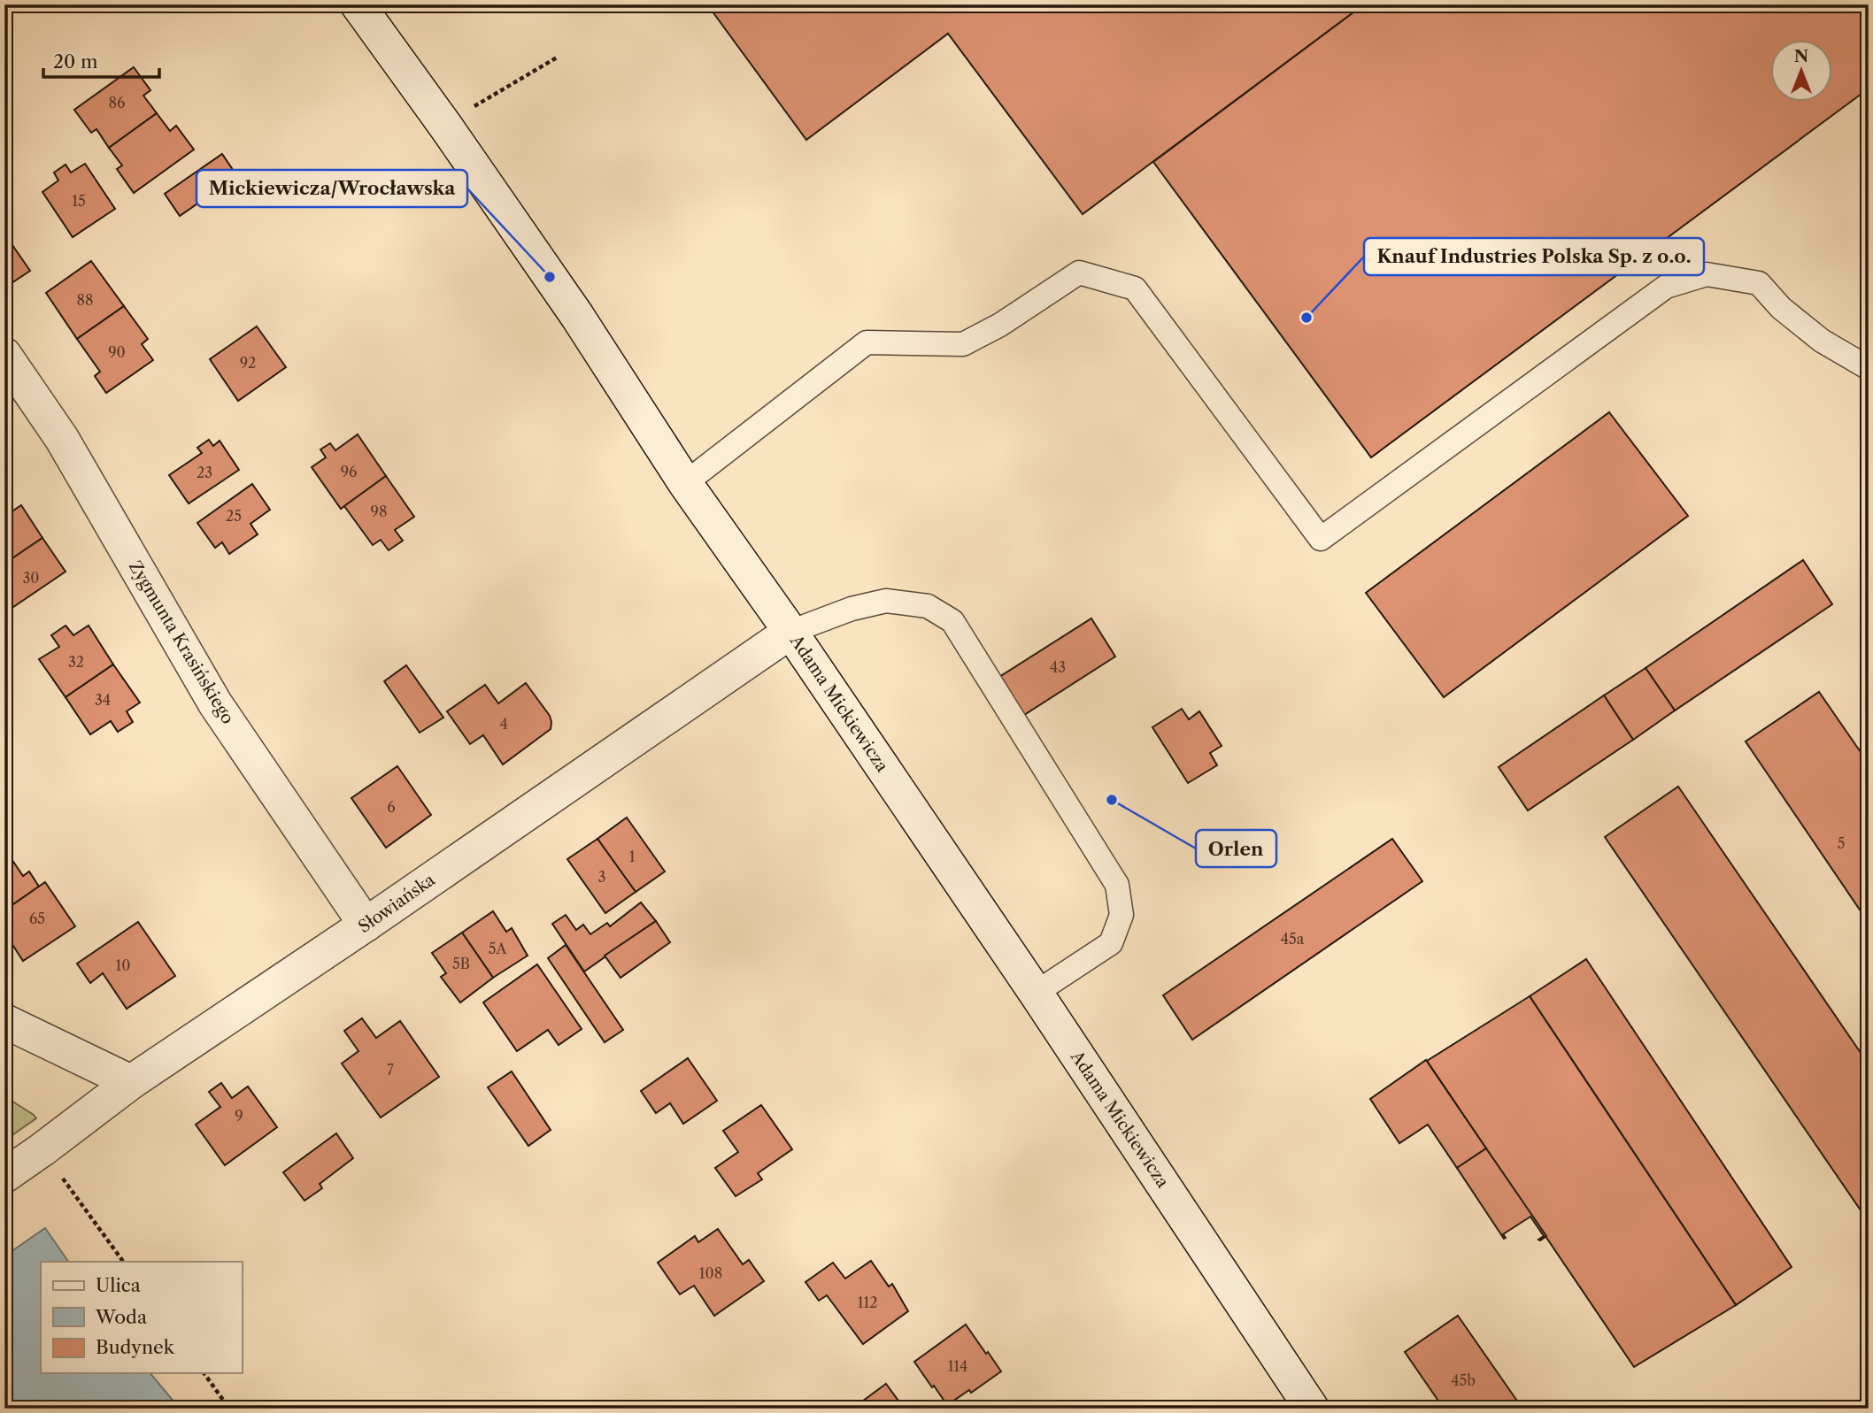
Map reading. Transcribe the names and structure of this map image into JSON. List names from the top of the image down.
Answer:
{
  "streets": {
    "street": ["Zygmunta Krasińskiego", "Adama Mickiewicza", "Słowiańska"]
  },
  "crossings": [
    ["Zygmunta Krasińskiego", "Słowiańska"],
    ["Adama Mickiewicza", "Słowiańska"]
  ],
  "places": ["Mickiewicza/Wrocławska", "Knauf Industries Polska Sp. z o.o.", "Orlen"],
  "house_numbers": [
    "86",
    "15",
    "88",
    "90",
    "92",
    "96",
    "23",
    "98",
    "25",
    "30",
    "32",
    "43",
    "34",
    "4",
    "6",
    "5",
    "1",
    "3",
    "65",
    "45a",
    "5A",
    "5B",
    "10",
    "7",
    "9",
    "108",
    "112",
    "114",
    "45b"
  ],
  "legend": ["Ulica", "Woda", "Budynek"],
  "scale_bar": "20 m",
  "north": "top"
}
